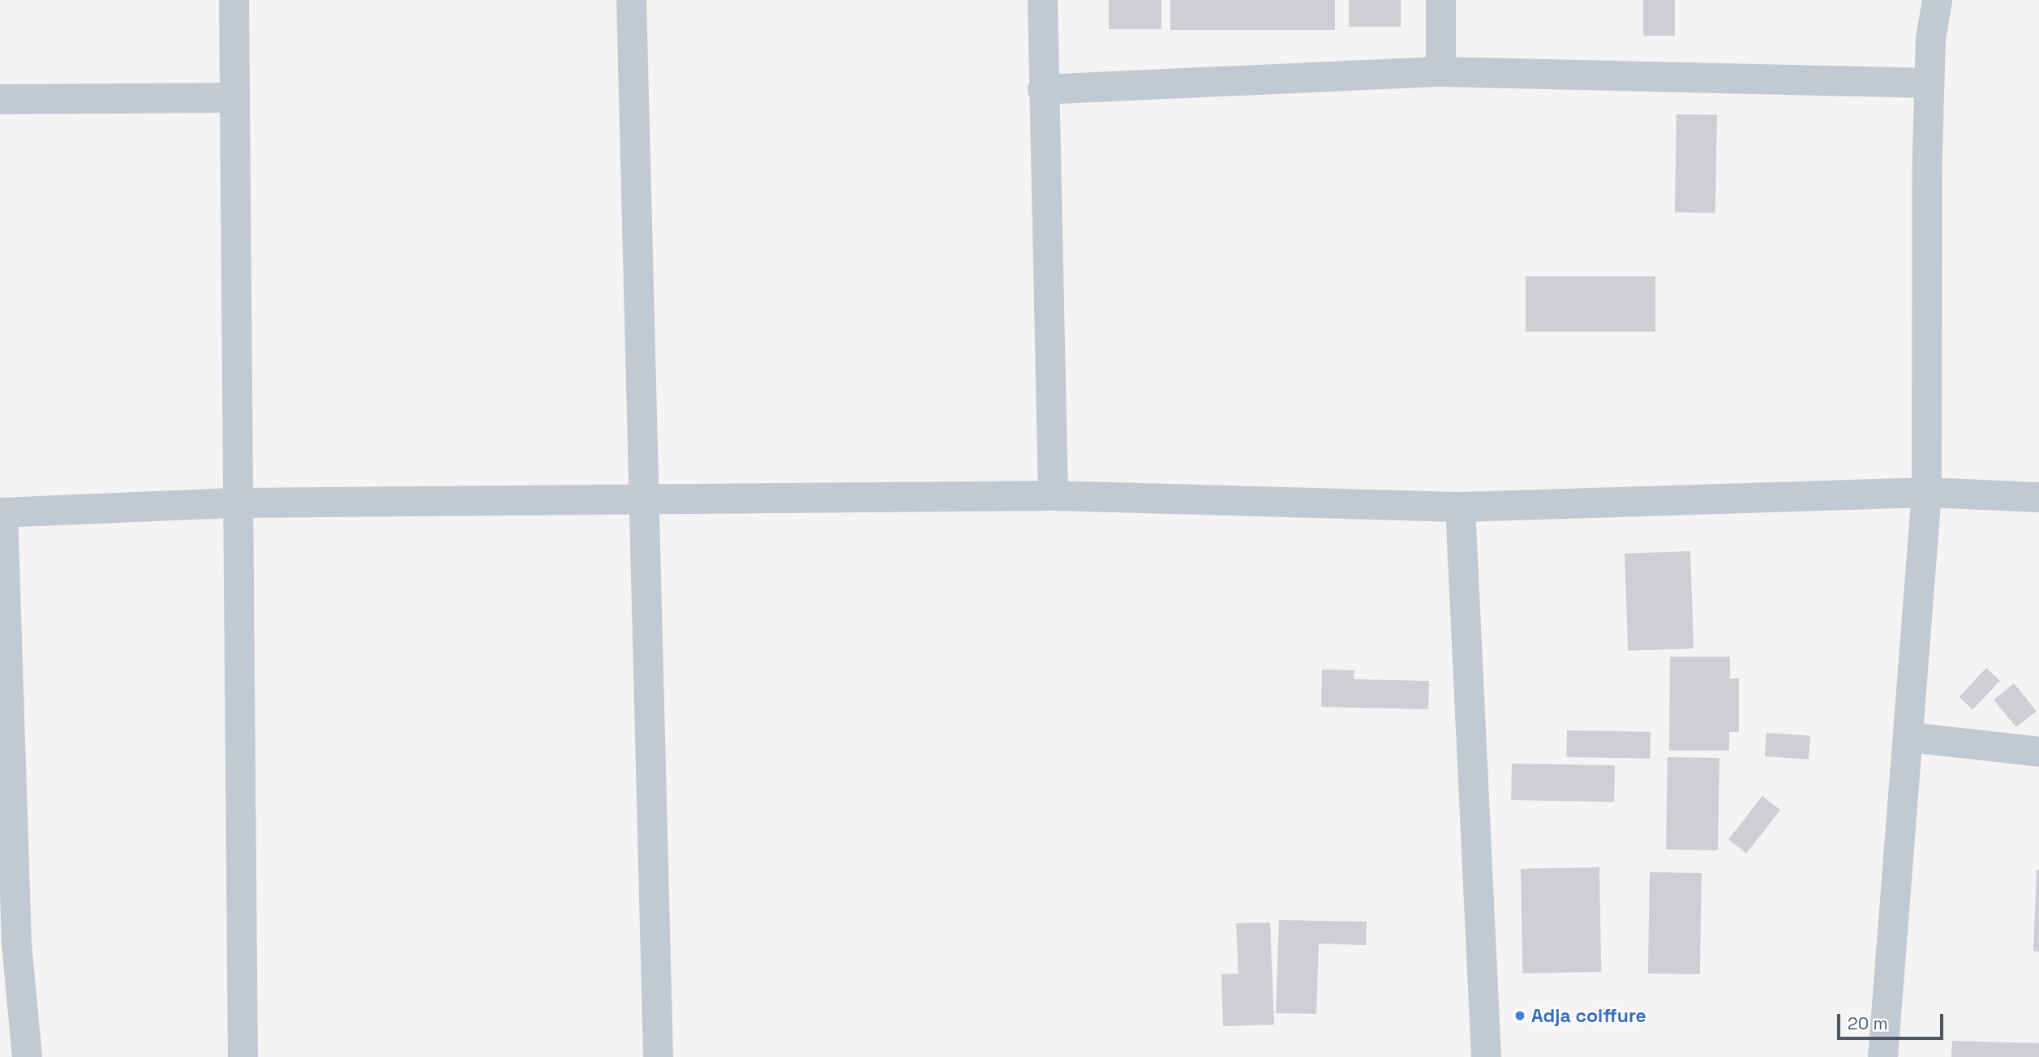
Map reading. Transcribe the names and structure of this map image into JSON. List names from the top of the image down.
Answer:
{
  "places": ["Adja coiffure"],
  "scale_bar": "20 m"
}
